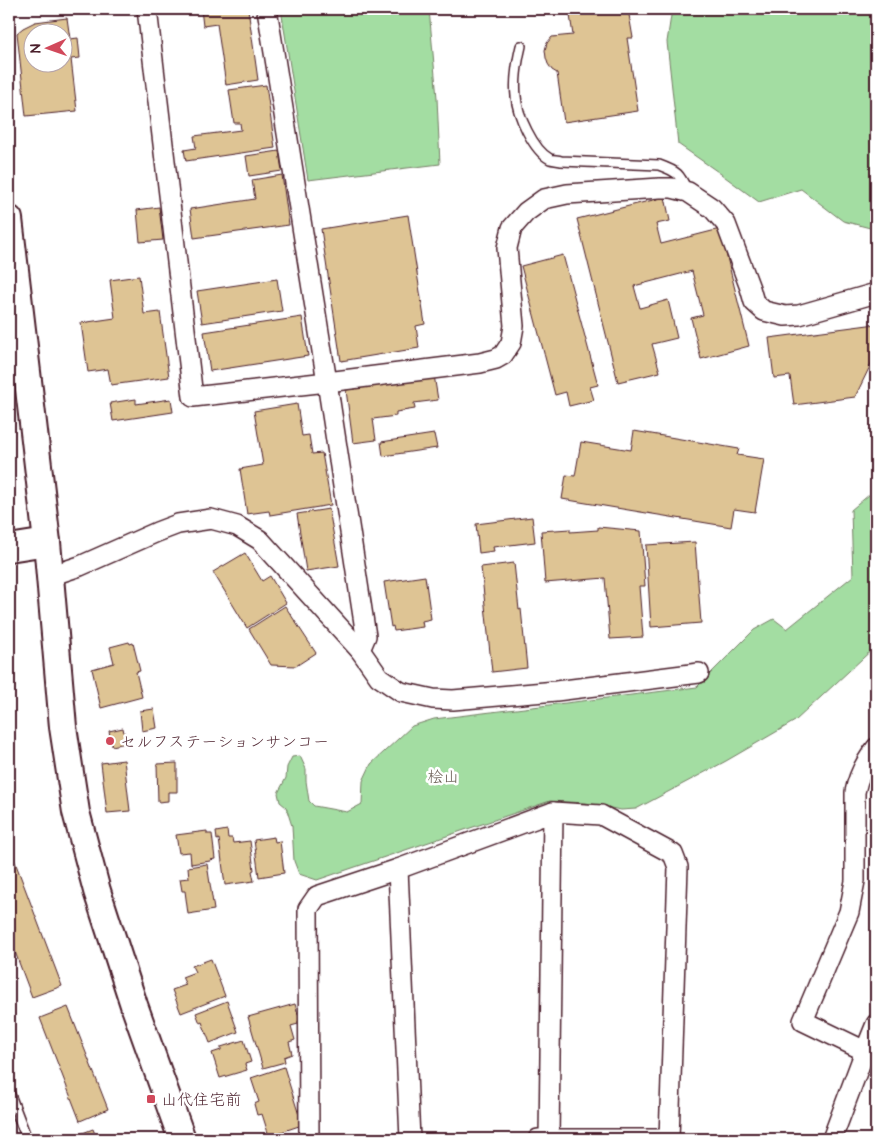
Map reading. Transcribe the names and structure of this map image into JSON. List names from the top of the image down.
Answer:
{
  "parks": ["桧山"],
  "places": {
    "other": ["セルフステーションサンコー"],
    "transit": ["山代住宅前"]
  },
  "north": "left"
}
